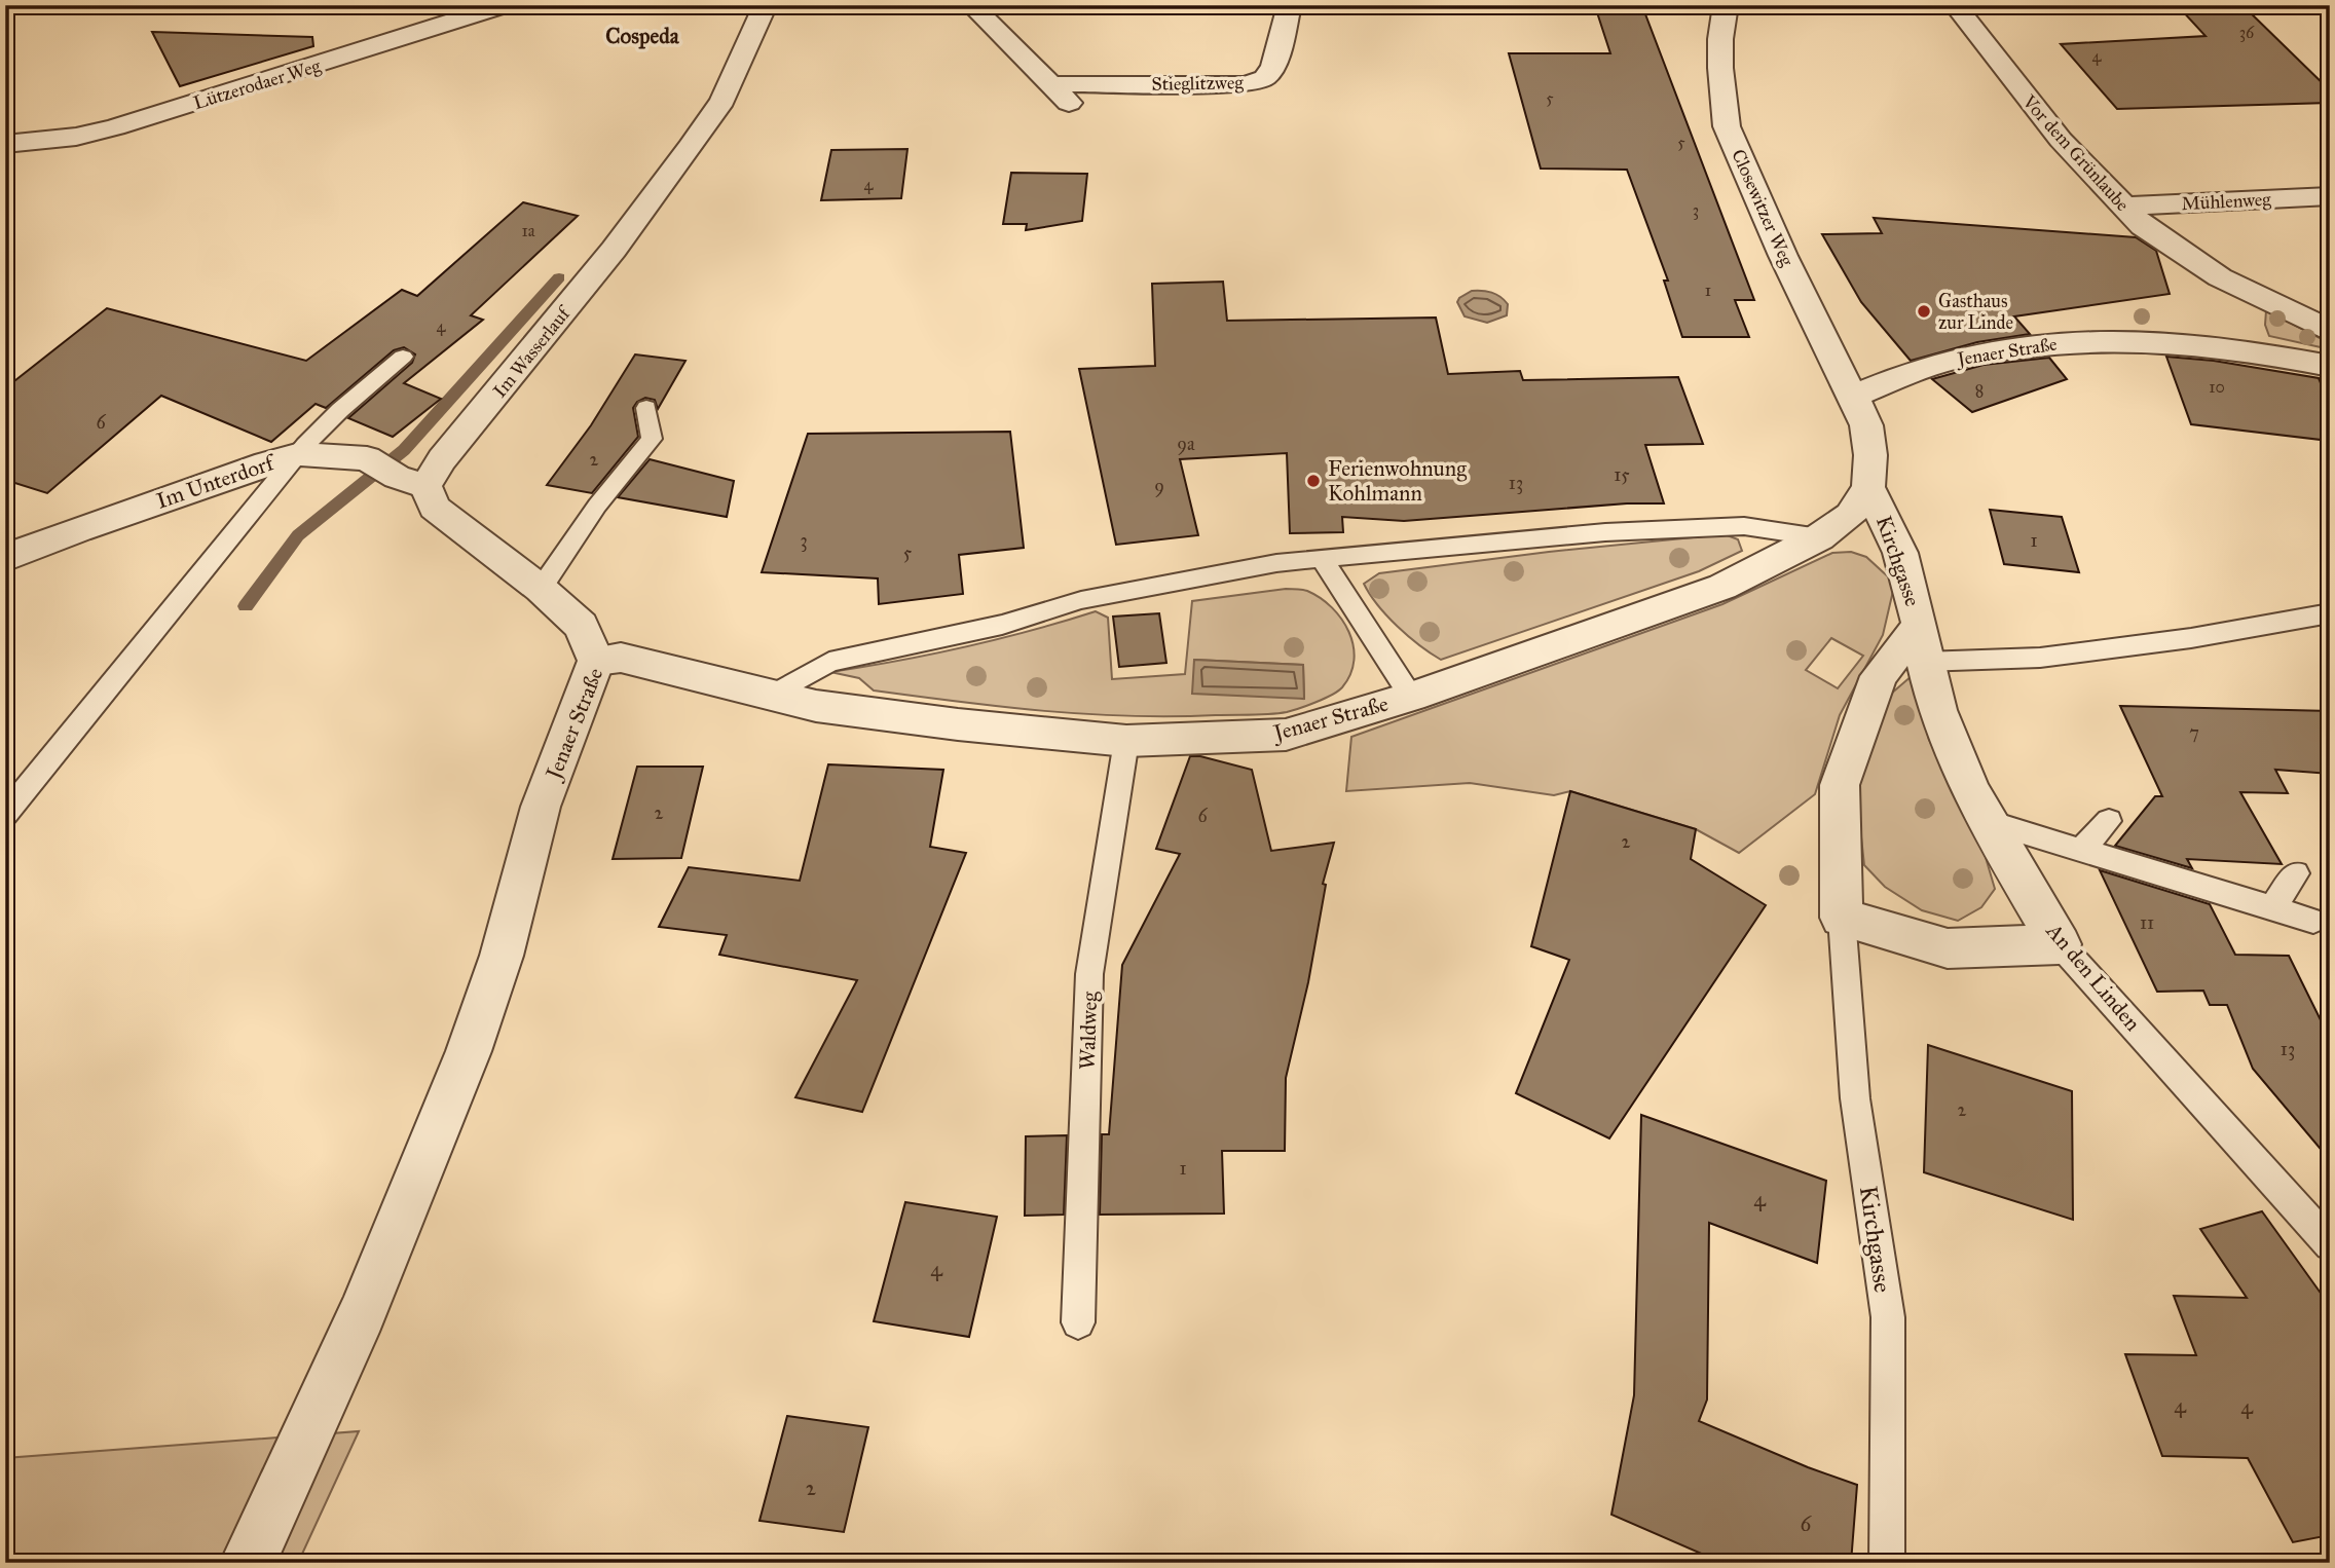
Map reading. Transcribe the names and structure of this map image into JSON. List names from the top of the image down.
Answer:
{
  "streets": {
    "street": [
      "Stieglitzweg",
      "Lützerodaer Weg",
      "Vor dem Grünlaube",
      "Mühlenweg",
      "Closewitzer Weg",
      "Jenaer Straße",
      "Im Wasserlauf",
      "Im Unterdorf",
      "Kirchgasse",
      "An den Linden"
    ],
    "lane": ["Waldweg"]
  },
  "crossings": [
    ["Vor dem Grünlaube", "Mühlenweg"],
    ["Vor dem Grünlaube", "Jenaer Straße"],
    ["Closewitzer Weg", "Jenaer Straße"],
    ["Jenaer Straße", "Kirchgasse"],
    ["Jenaer Straße", "Waldweg"],
    ["Im Wasserlauf", "Im Unterdorf"],
    ["Kirchgasse", "An den Linden"]
  ],
  "districts": ["Cospeda"],
  "places": ["Gasthaus zur Linde", "Ferienwohnung Kohlmann"],
  "house_numbers": [
    "36",
    "4",
    "5",
    "5",
    "4",
    "3",
    "1a",
    "1",
    "4",
    "10",
    "8",
    "6",
    "9a",
    "2",
    "15",
    "13",
    "9",
    "3",
    "1",
    "5",
    "7",
    "2",
    "6",
    "2",
    "11",
    "13",
    "2",
    "1",
    "4",
    "4",
    "4",
    "4",
    "2",
    "6"
  ]
}
